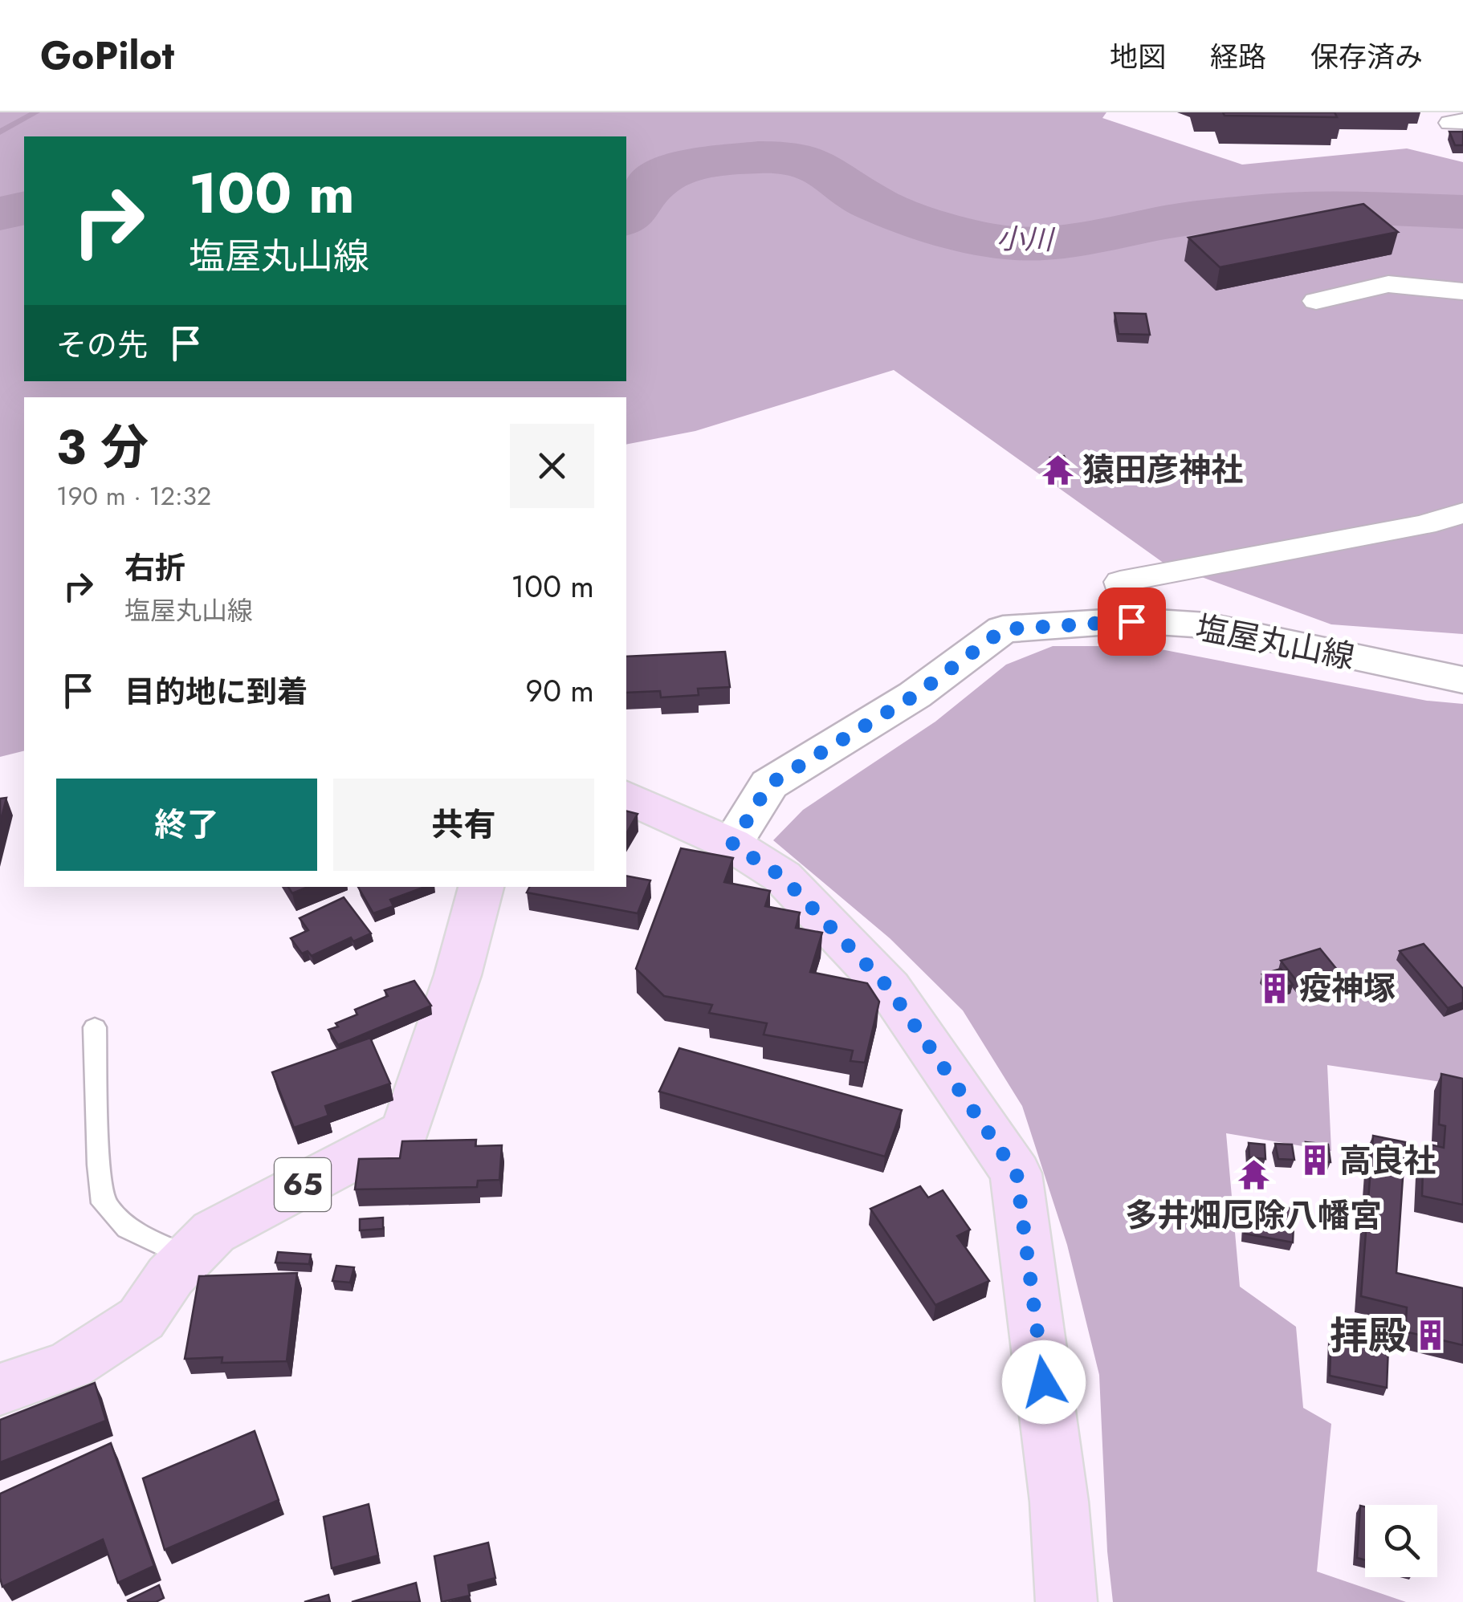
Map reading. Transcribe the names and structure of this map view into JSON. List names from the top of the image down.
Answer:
{
  "streets": {
    "main road": ["65"],
    "street": ["塩屋丸山線"]
  },
  "water": ["小川"],
  "places": {
    "temple": ["猿田彦神社", "多井畑厄除八幡宮"],
    "building": ["疫神塚", "高良社", "拝殿"]
  },
  "page": {
    "header": "GoPilot",
    "nav": ["地図", "経路", "保存済み"],
    "turn": ["100 m", "塩屋丸山線"],
    "then": "その先",
    "heading": ["3 分", "190 m · 12:32"],
    "list": [
      {
        "name": "右折",
        "note": "塩屋丸山線",
        "value": "100 m"
      },
      {
        "name": "目的地に到着",
        "value": "90 m"
      }
    ],
    "buttons": ["終了", "共有"]
  }
}
